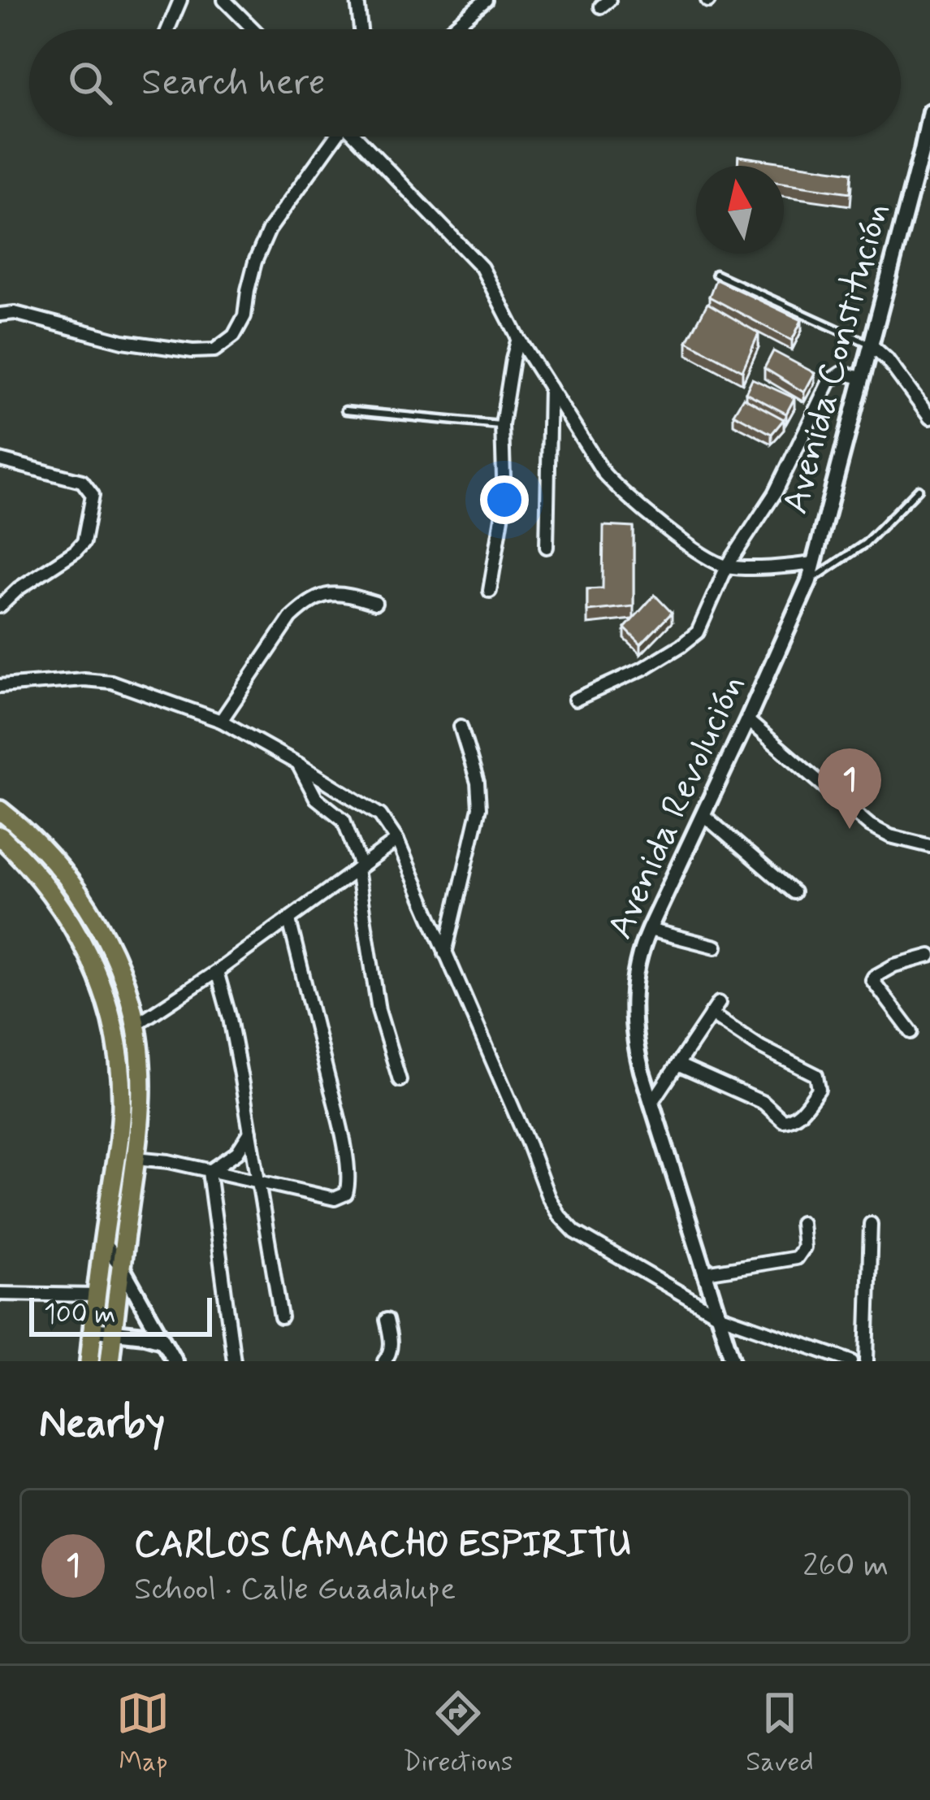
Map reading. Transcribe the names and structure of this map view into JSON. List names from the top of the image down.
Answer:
{
  "streets": {
    "street": ["Avenida Constitución", "Avenida Revolución"]
  },
  "crossings": [
    ["Avenida Constitución", "Avenida Revolución"]
  ],
  "scale_bar": "100 m",
  "north": "top",
  "page": {
    "search": "Search here",
    "pins": "1",
    "scale": "100 m",
    "heading": "Nearby",
    "list": [
      {
        "mark": "1",
        "name": "CARLOS CAMACHO ESPIRITU",
        "note": "School · Calle Guadalupe",
        "value": "260 m"
      }
    ],
    "nav": ["Map", "Directions", "Saved"]
  }
}
